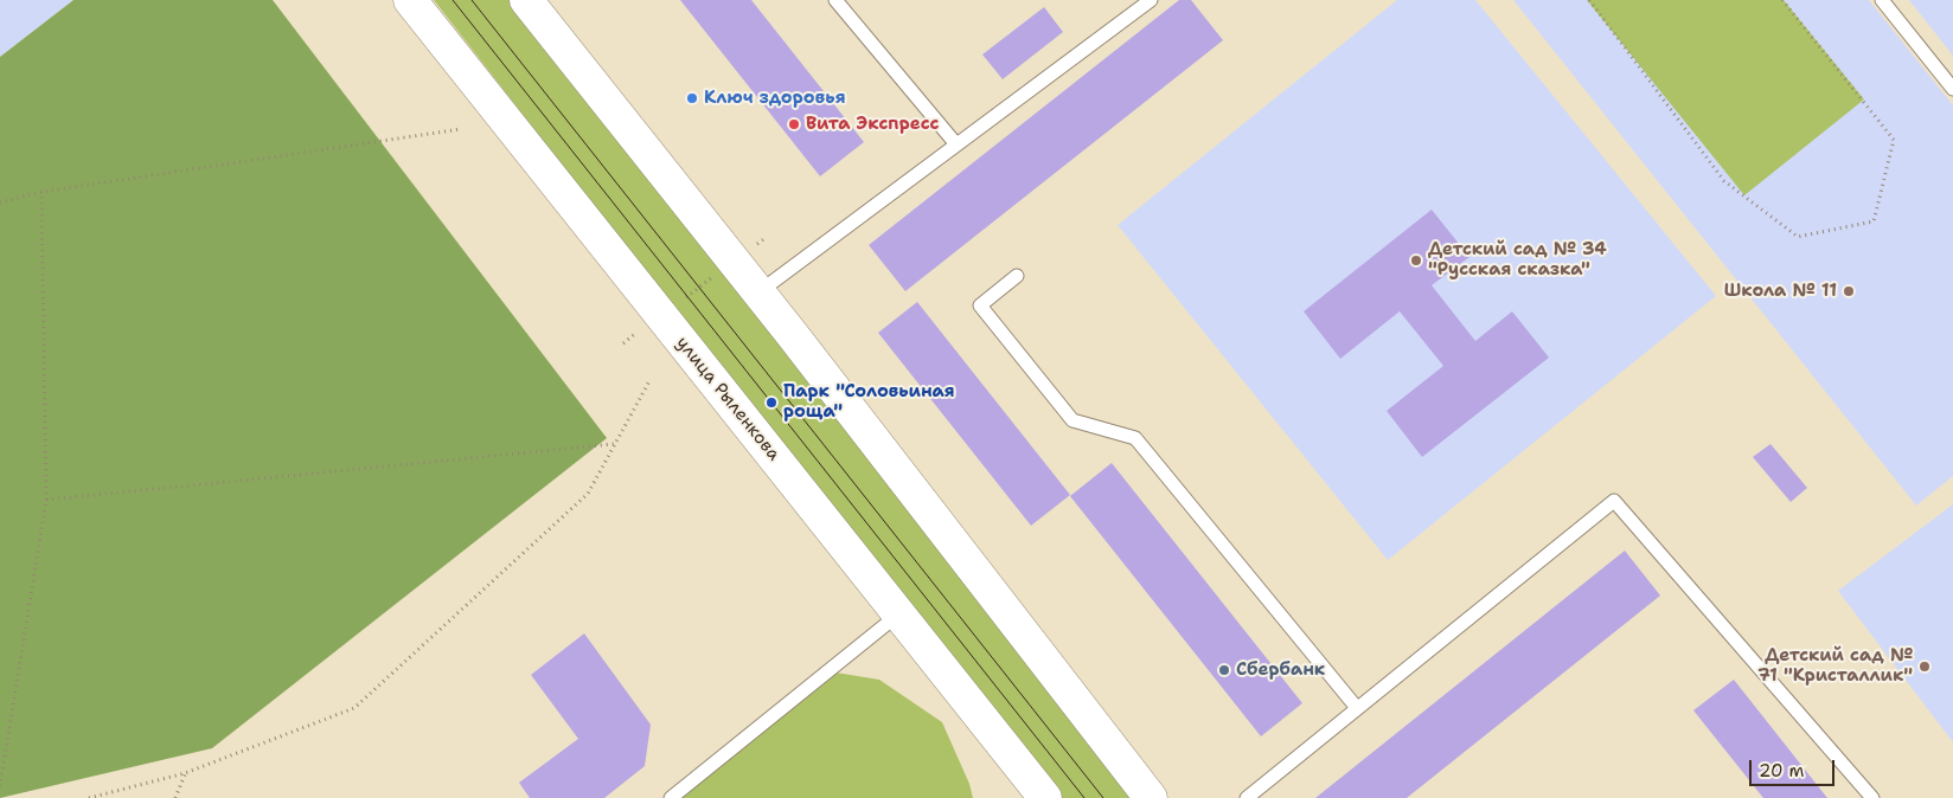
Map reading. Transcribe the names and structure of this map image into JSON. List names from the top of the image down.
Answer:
{
  "streets": {
    "street": ["улица Рыленкова"]
  },
  "places": [
    "Ключ здоровья",
    "Вита Экспресс",
    "Детский сад № 34 \"Русская сказка\"",
    "Школа № 11",
    "Парк \"Соловьиная роща\"",
    "Детский сад № 71 \"Кристаллик\"",
    "Сбербанк"
  ],
  "scale_bar": "20 m"
}
